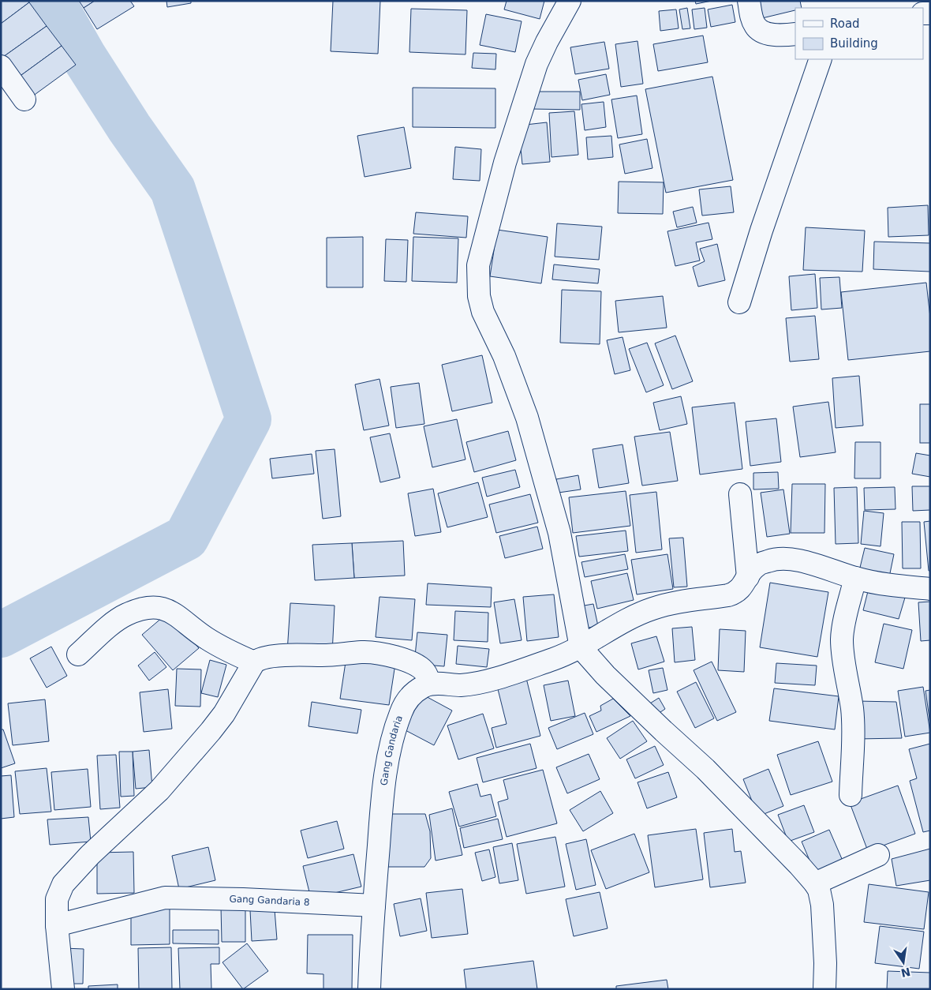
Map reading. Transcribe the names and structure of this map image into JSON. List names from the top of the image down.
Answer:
{
  "streets": {
    "street": ["Gang Gandaria", "Gang Gandaria 8"]
  },
  "crossings": [
    ["Gang Gandaria", "Gang Gandaria 8"]
  ],
  "legend": ["Road", "Building"],
  "north": "bottom"
}
